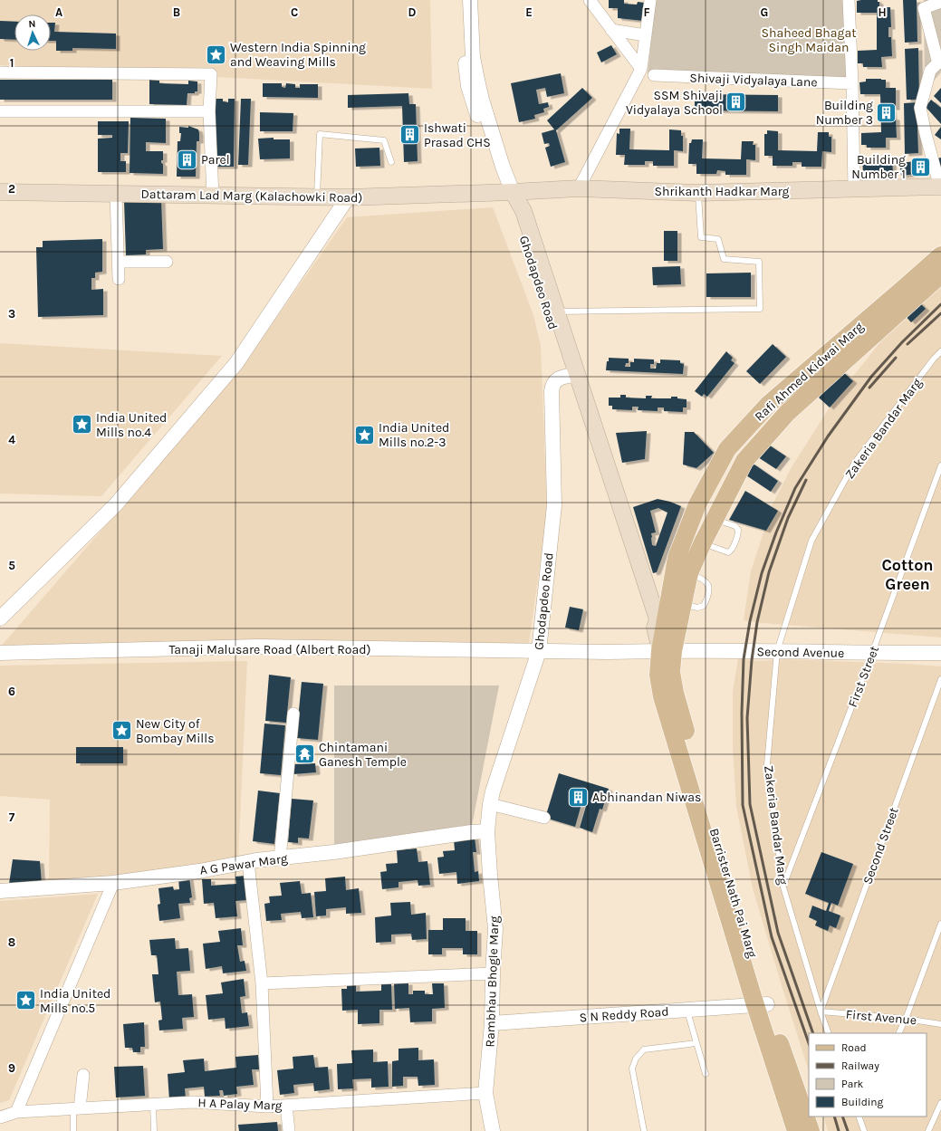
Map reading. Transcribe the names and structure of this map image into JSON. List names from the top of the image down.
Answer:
{
  "streets": {
    "main road": [
      "Shrikanth Hadkar Marg",
      "Dattaram Lad Marg (Kalachowki Road)",
      "Ghodapdeo Road",
      "Rafi Ahmed Kidwai Marg",
      "Barrister Nath Pai Marg"
    ],
    "street": [
      "Shivaji Vidyalaya Lane",
      "Tanaji Malusare Road (Albert Road)",
      "Second Avenue",
      "A G Pawar Marg",
      "Rambhau Bhogle Marg",
      "S N Reddy Road",
      "H A Palay Marg"
    ],
    "lane": [
      "Zakeria Bandar Marg",
      "First Street",
      "Second Street",
      "First Avenue"
    ]
  },
  "crossings": [
    ["Shrikanth Hadkar Marg", "Dattaram Lad Marg (Kalachowki Road)"],
    ["Shrikanth Hadkar Marg", "Ghodapdeo Road"],
    ["Dattaram Lad Marg (Kalachowki Road)", "Ghodapdeo Road"],
    ["Ghodapdeo Road", "Rafi Ahmed Kidwai Marg"],
    ["Ghodapdeo Road", "Tanaji Malusare Road (Albert Road)"],
    ["Ghodapdeo Road", "Second Avenue"],
    ["Ghodapdeo Road", "A G Pawar Marg"],
    ["Ghodapdeo Road", "Barrister Nath Pai Marg"],
    ["Ghodapdeo Road", "Rambhau Bhogle Marg"],
    ["Rafi Ahmed Kidwai Marg", "Tanaji Malusare Road (Albert Road)"],
    ["Rafi Ahmed Kidwai Marg", "Second Avenue"],
    ["Rafi Ahmed Kidwai Marg", "Barrister Nath Pai Marg"],
    ["Zakeria Bandar Marg", "Second Avenue"],
    ["Zakeria Bandar Marg", "First Street"],
    ["Zakeria Bandar Marg", "Second Street"],
    ["Zakeria Bandar Marg", "First Avenue"],
    ["Tanaji Malusare Road (Albert Road)", "Second Avenue"],
    ["Tanaji Malusare Road (Albert Road)", "Barrister Nath Pai Marg"],
    ["Second Avenue", "First Street"],
    ["Second Avenue", "Barrister Nath Pai Marg"],
    ["Second Street", "First Avenue"],
    ["A G Pawar Marg", "Rambhau Bhogle Marg"],
    ["Barrister Nath Pai Marg", "S N Reddy Road"],
    ["Rambhau Bhogle Marg", "S N Reddy Road"],
    ["Rambhau Bhogle Marg", "H A Palay Marg"]
  ],
  "districts": ["Cotton Green"],
  "parks": ["Shaheed Bhagat Singh Maidan"],
  "places": {
    "place": [
      "Western India Spinning and Weaving Mills",
      "India United Mills no.4",
      "India United Mills no.2-3",
      "New City of Bombay Mills",
      "India United Mills no.5"
    ],
    "building": [
      "SSM Shivaji Vidyalaya School",
      "Building Number 3",
      "Ishwati Prasad CHS",
      "Parel",
      "Building Number 1",
      "Abhinandan Niwas"
    ],
    "temple": ["Chintamani Ganesh Temple"]
  },
  "legend": [
    "Road",
    "Railway",
    "Park",
    "Building"
  ],
  "north": "top",
  "grid": {
    "columns": [
      "A",
      "B",
      "C",
      "D",
      "E",
      "F",
      "G",
      "H"
    ],
    "rows": [
      "1",
      "2",
      "3",
      "4",
      "5",
      "6",
      "7",
      "8",
      "9"
    ]
  }
}
